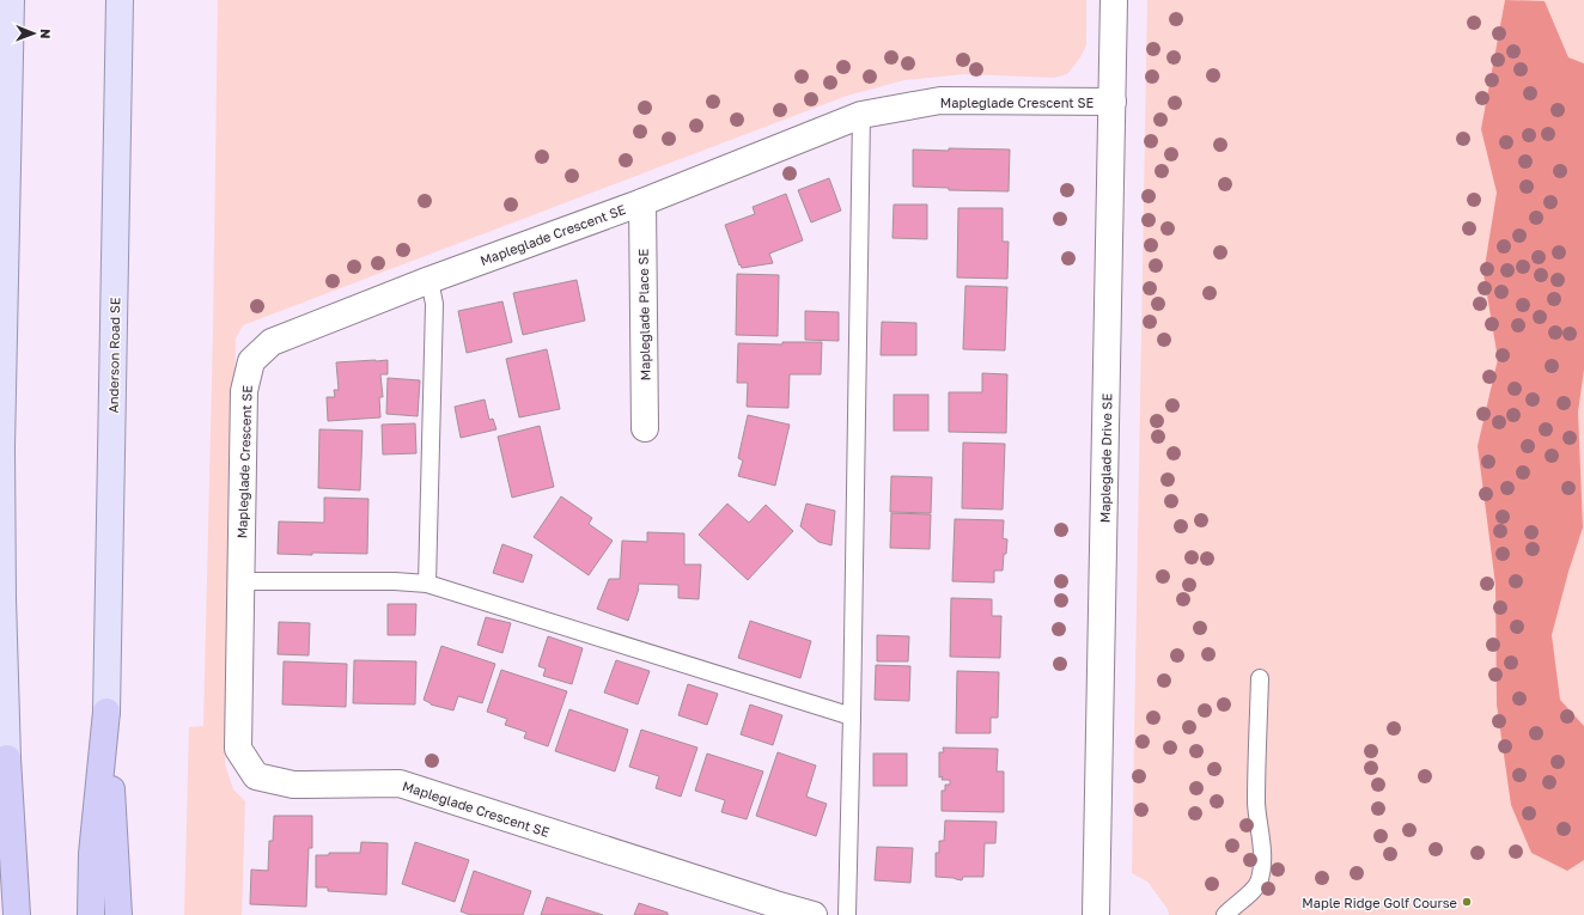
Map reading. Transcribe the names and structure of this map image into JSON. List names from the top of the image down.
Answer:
{
  "streets": {
    "main road": ["Anderson Road SE"],
    "street": ["Mapleglade Crescent SE", "Mapleglade Place SE", "Mapleglade Drive SE"]
  },
  "crossings": [
    ["Mapleglade Crescent SE", "Mapleglade Place SE"],
    ["Mapleglade Crescent SE", "Mapleglade Drive SE"]
  ],
  "places": ["Maple Ridge Golf Course"],
  "north": "right"
}
